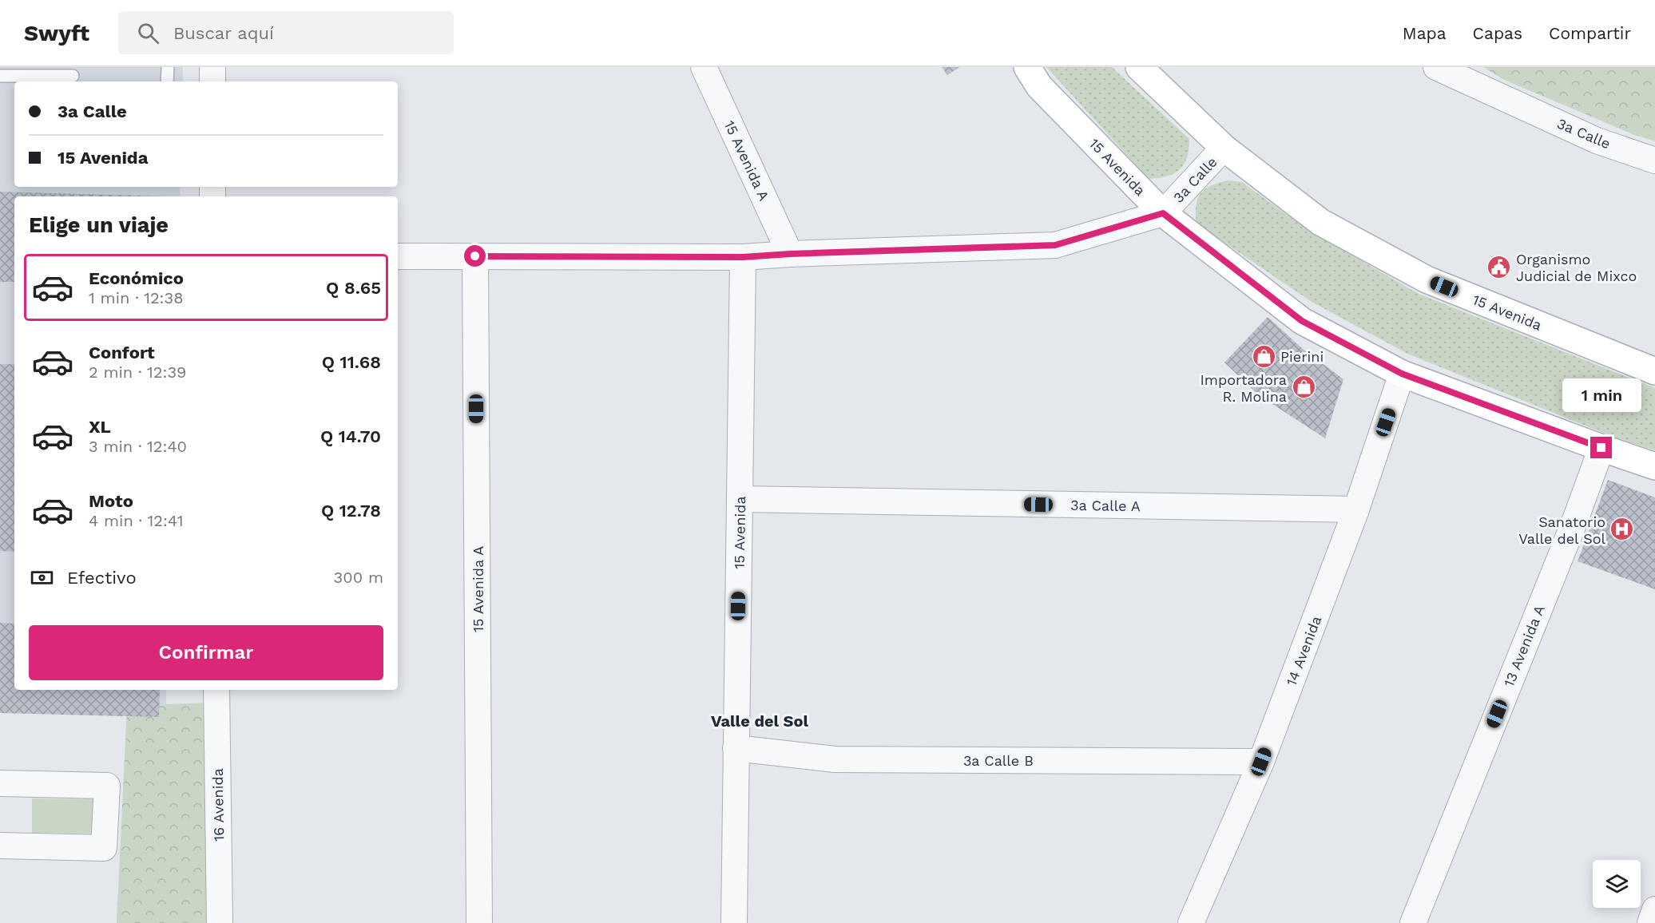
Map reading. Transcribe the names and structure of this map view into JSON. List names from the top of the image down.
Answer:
{
  "streets": {
    "main road": ["15 Avenida"],
    "street": [
      "3a Calle",
      "15 Avenida A",
      "3a Calle A",
      "13 Avenida A",
      "14 Avenida",
      "3a Calle B",
      "16 Avenida"
    ]
  },
  "crossings": [
    ["3a Calle", "15 Avenida A"],
    ["3a Calle", "15 Avenida"],
    ["15 Avenida", "3a Calle A"],
    ["15 Avenida", "13 Avenida A"],
    ["15 Avenida", "14 Avenida"],
    ["15 Avenida", "3a Calle B"],
    ["3a Calle A", "14 Avenida"],
    ["14 Avenida", "3a Calle B"]
  ],
  "districts": ["Valle del Sol"],
  "places": {
    "public building": ["Organismo Judicial de Mixco"],
    "shop": ["Pierini", "Importadora R. Molina"],
    "hospital": ["Sanatorio Valle del Sol"]
  },
  "page": {
    "header": "Swyft",
    "search": "Buscar aquí",
    "nav": ["Mapa", "Capas", "Compartir"],
    "banner": ["3a Calle", "15 Avenida"],
    "heading": "Elige un viaje",
    "list": [
      {
        "name": "Económico",
        "note": "1 min · 12:38",
        "value": "Q 8.65"
      },
      {
        "name": "Confort",
        "note": "2 min · 12:39",
        "value": "Q 11.68"
      },
      {
        "name": "XL",
        "note": "3 min · 12:40",
        "value": "Q 14.70"
      },
      {
        "name": "Moto",
        "note": "4 min · 12:41",
        "value": "Q 12.78"
      }
    ],
    "bubble": "1 min",
    "pay": ["Efectivo", "300 m"],
    "buttons": "Confirmar"
  }
}
